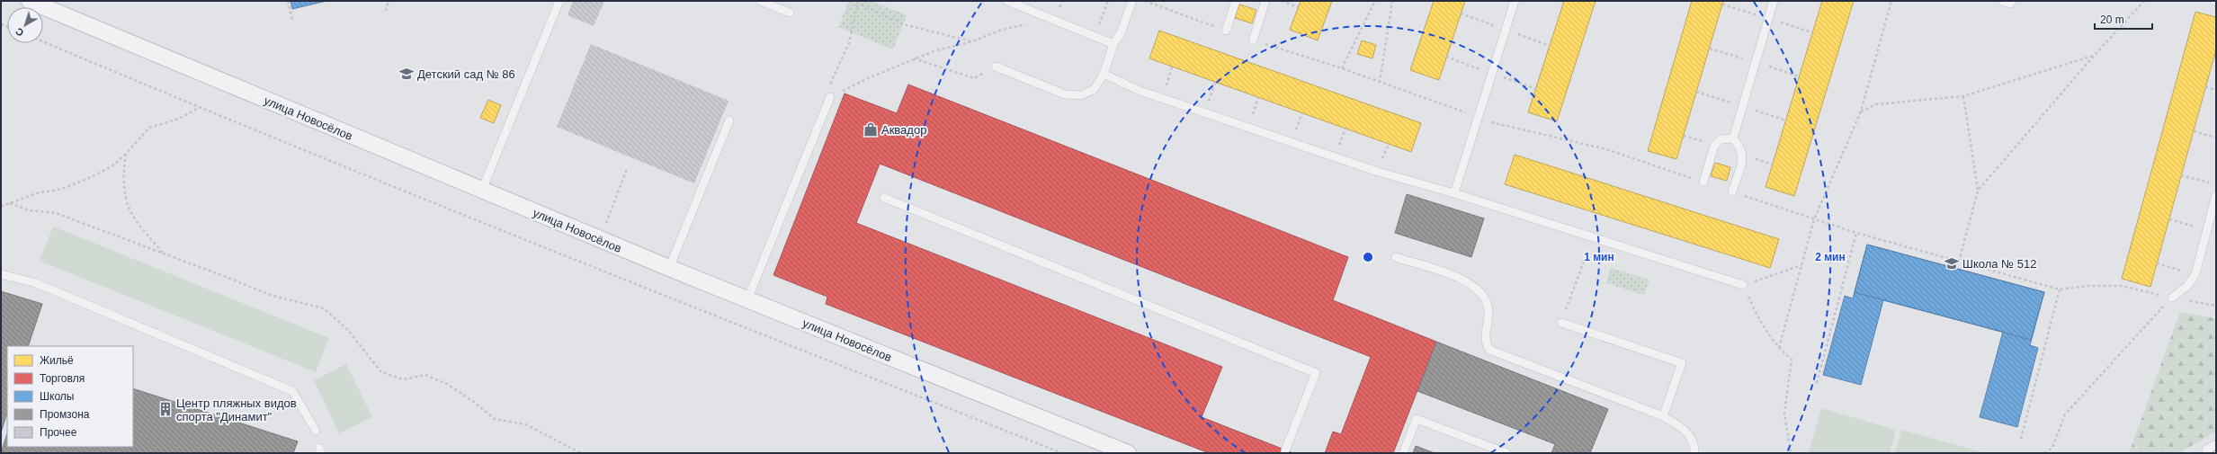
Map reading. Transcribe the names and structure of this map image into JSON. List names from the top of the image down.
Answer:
{
  "streets": {
    "street": ["улица Новосёлов"]
  },
  "places": {
    "school or university": ["Детский сад № 86", "Школа № 512"],
    "shop": ["Аквадор"],
    "building": ["Центр пляжных видов спорта \"Динамит\""]
  },
  "legend": [
    "Жильё",
    "Торговля",
    "Школы",
    "Промзона",
    "Прочее"
  ],
  "scale_bar": "20 m",
  "north": "bottom left",
  "rings": ["1 мин", "2 мин"]
}
